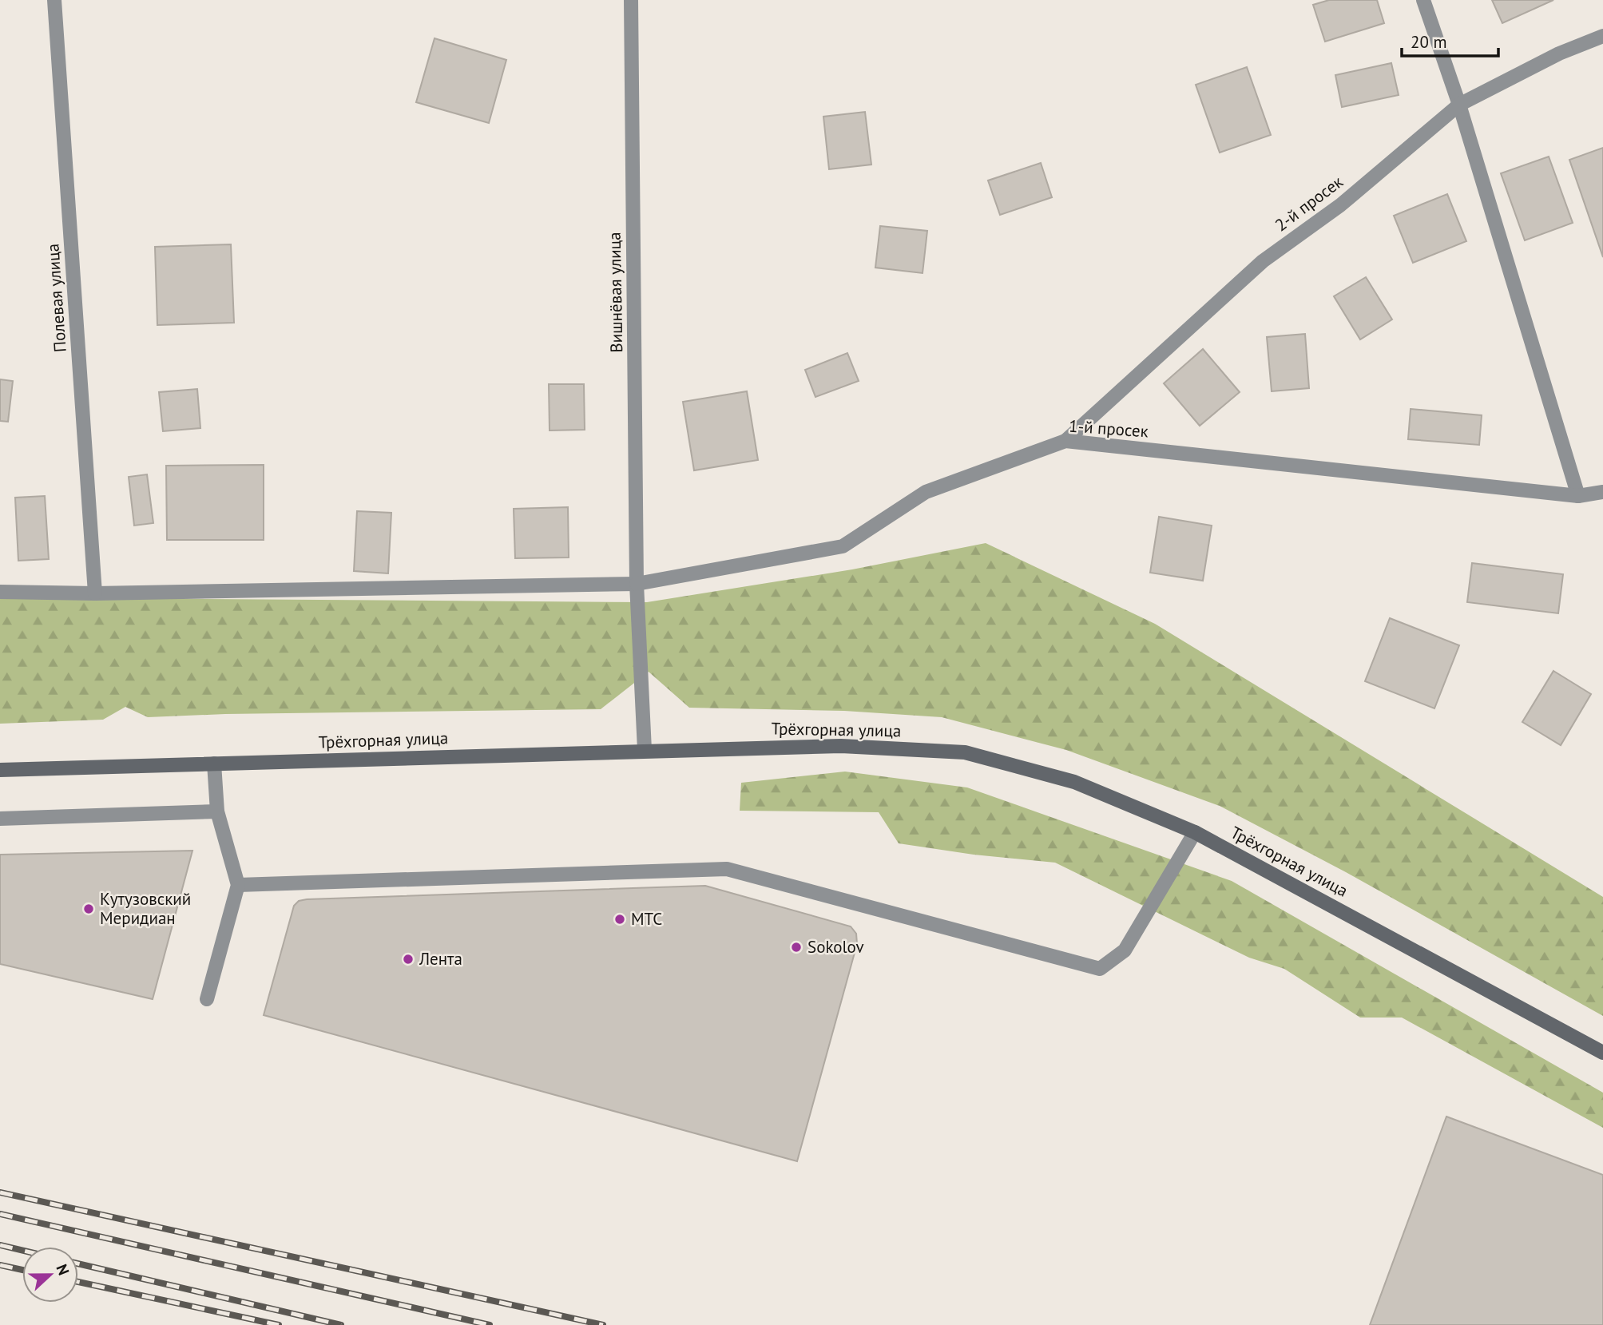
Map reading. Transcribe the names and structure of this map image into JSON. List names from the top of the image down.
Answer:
{
  "streets": {
    "street": [
      "2-й просек",
      "Вишнёвая улица",
      "Полевая улица",
      "1-й просек",
      "Трёхгорная улица"
    ]
  },
  "crossings": [
    ["2-й просек", "1-й просек"],
    ["Вишнёвая улица", "1-й просек"],
    ["Вишнёвая улица", "Трёхгорная улица"],
    ["Полевая улица", "1-й просек"]
  ],
  "places": [
    "Кутузовский Меридиан",
    "МТС",
    "Sokolov",
    "Лента"
  ],
  "scale_bar": "20 m",
  "north": "right"
}
